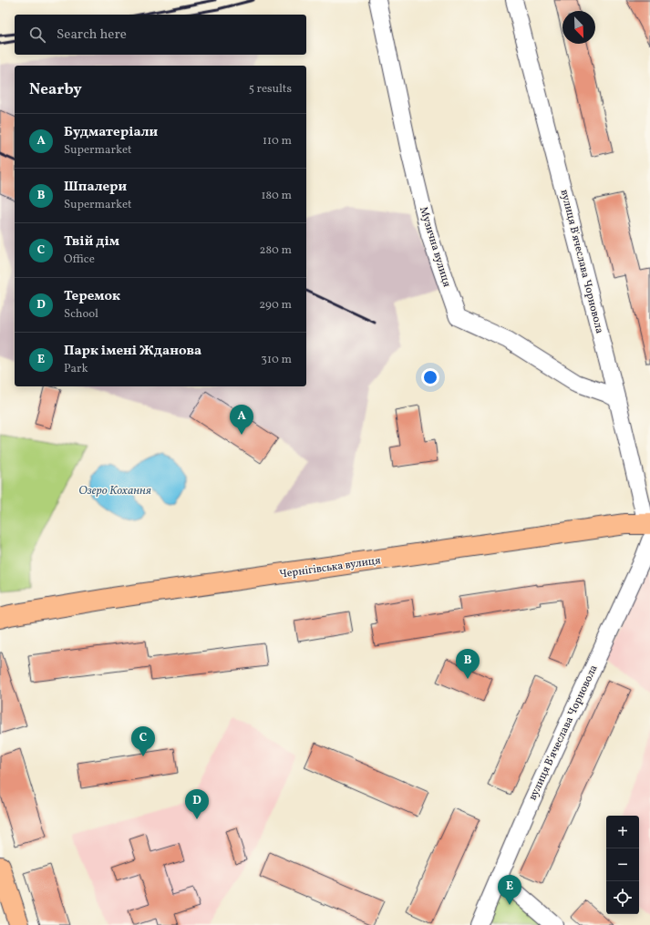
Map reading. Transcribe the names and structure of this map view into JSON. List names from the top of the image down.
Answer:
{
  "streets": {
    "main road": ["Чернігівська вулиця"],
    "street": ["Музична вулиця", "вулиця В'ячеслава Чорновола"]
  },
  "crossings": [
    ["Музична вулиця", "вулиця В'ячеслава Чорновола"],
    ["вулиця В'ячеслава Чорновола", "Чернігівська вулиця"]
  ],
  "water": ["Озеро Кохання"],
  "north": "bottom right",
  "page": {
    "search": "Search here",
    "heading": ["Nearby", "5 results"],
    "list": [
      {
        "mark": "A",
        "name": "Будматеріали",
        "note": "Supermarket",
        "value": "110 m"
      },
      {
        "mark": "B",
        "name": "Шпалери",
        "note": "Supermarket",
        "value": "180 m"
      },
      {
        "mark": "C",
        "name": "Твій дім",
        "note": "Office",
        "value": "280 m"
      },
      {
        "mark": "D",
        "name": "Теремок",
        "note": "School",
        "value": "290 m"
      },
      {
        "mark": "E",
        "name": "Парк імені Жданова",
        "note": "Park",
        "value": "310 m"
      }
    ],
    "pins": [
      "A",
      "B",
      "C",
      "D",
      "E"
    ],
    "map_buttons": ["+", "−"]
  }
}
